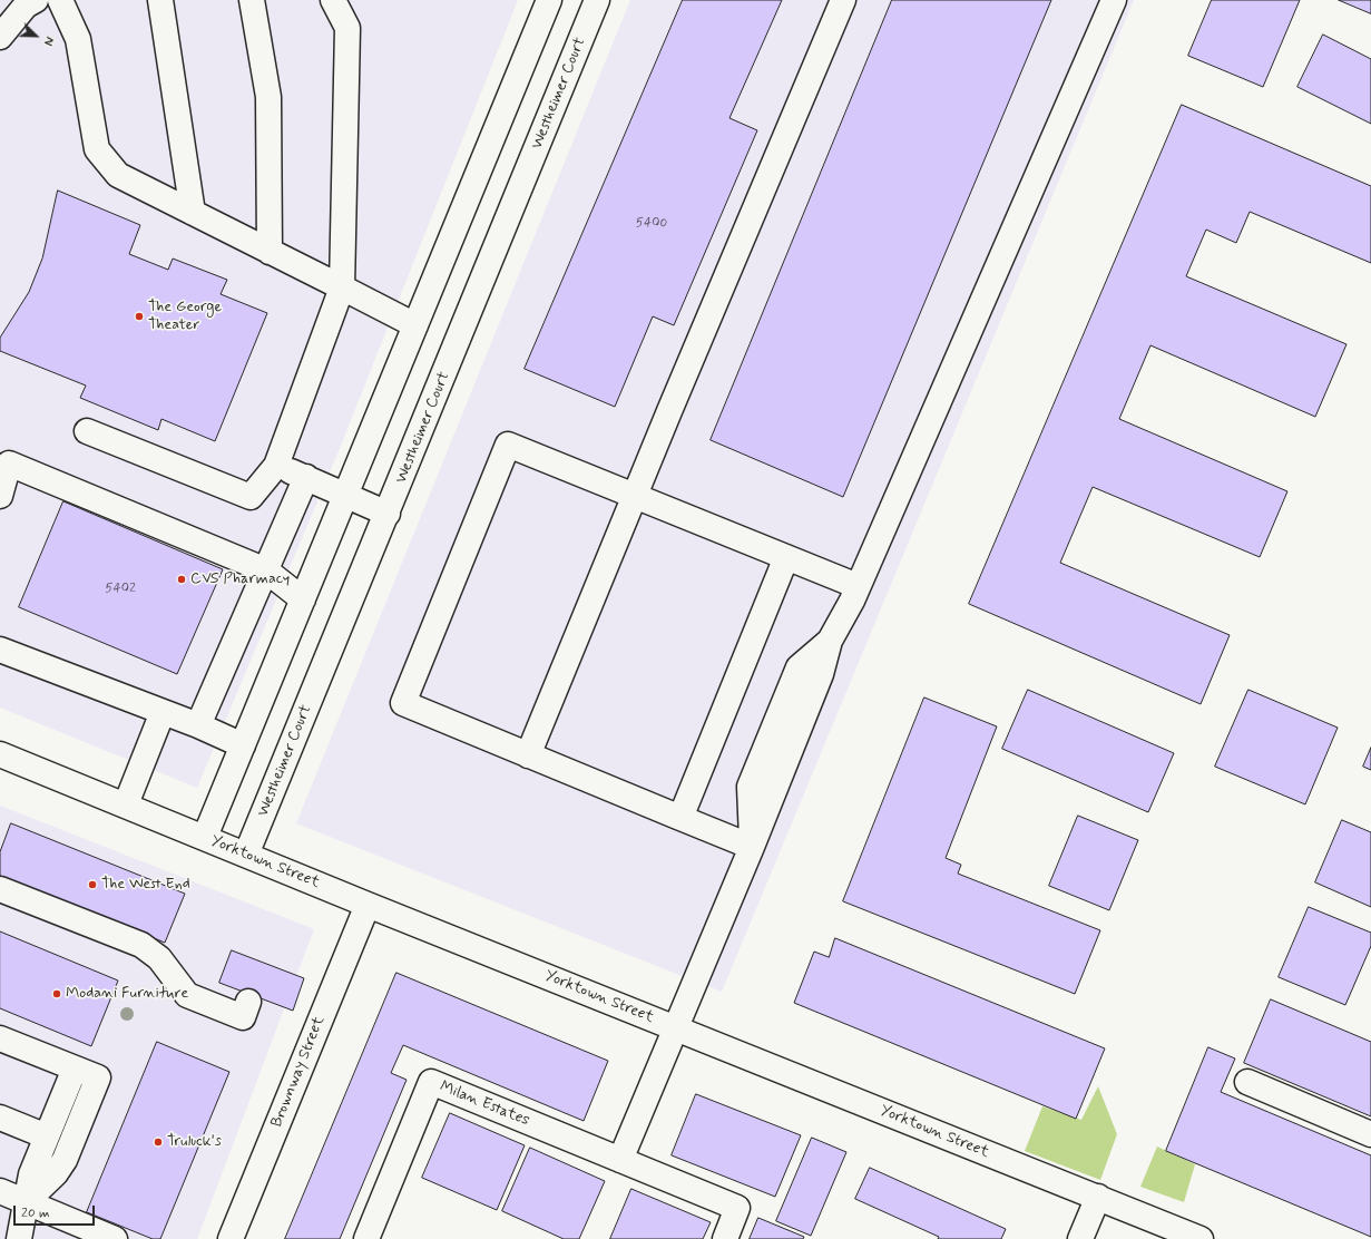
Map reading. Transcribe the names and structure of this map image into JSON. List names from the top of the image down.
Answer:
{
  "streets": {
    "street": [
      "Westheimer Court",
      "Yorktown Street",
      "Brownway Street",
      "Milan Estates"
    ]
  },
  "crossings": [
    ["Westheimer Court", "Yorktown Street"],
    ["Yorktown Street", "Brownway Street"]
  ],
  "places": [
    "The George Theater",
    "CVS Pharmacy",
    "The West End",
    "Modani Furniture",
    "Truluck's"
  ],
  "house_numbers": ["5400", "5402"],
  "scale_bar": "20 m",
  "north": "bottom right"
}
